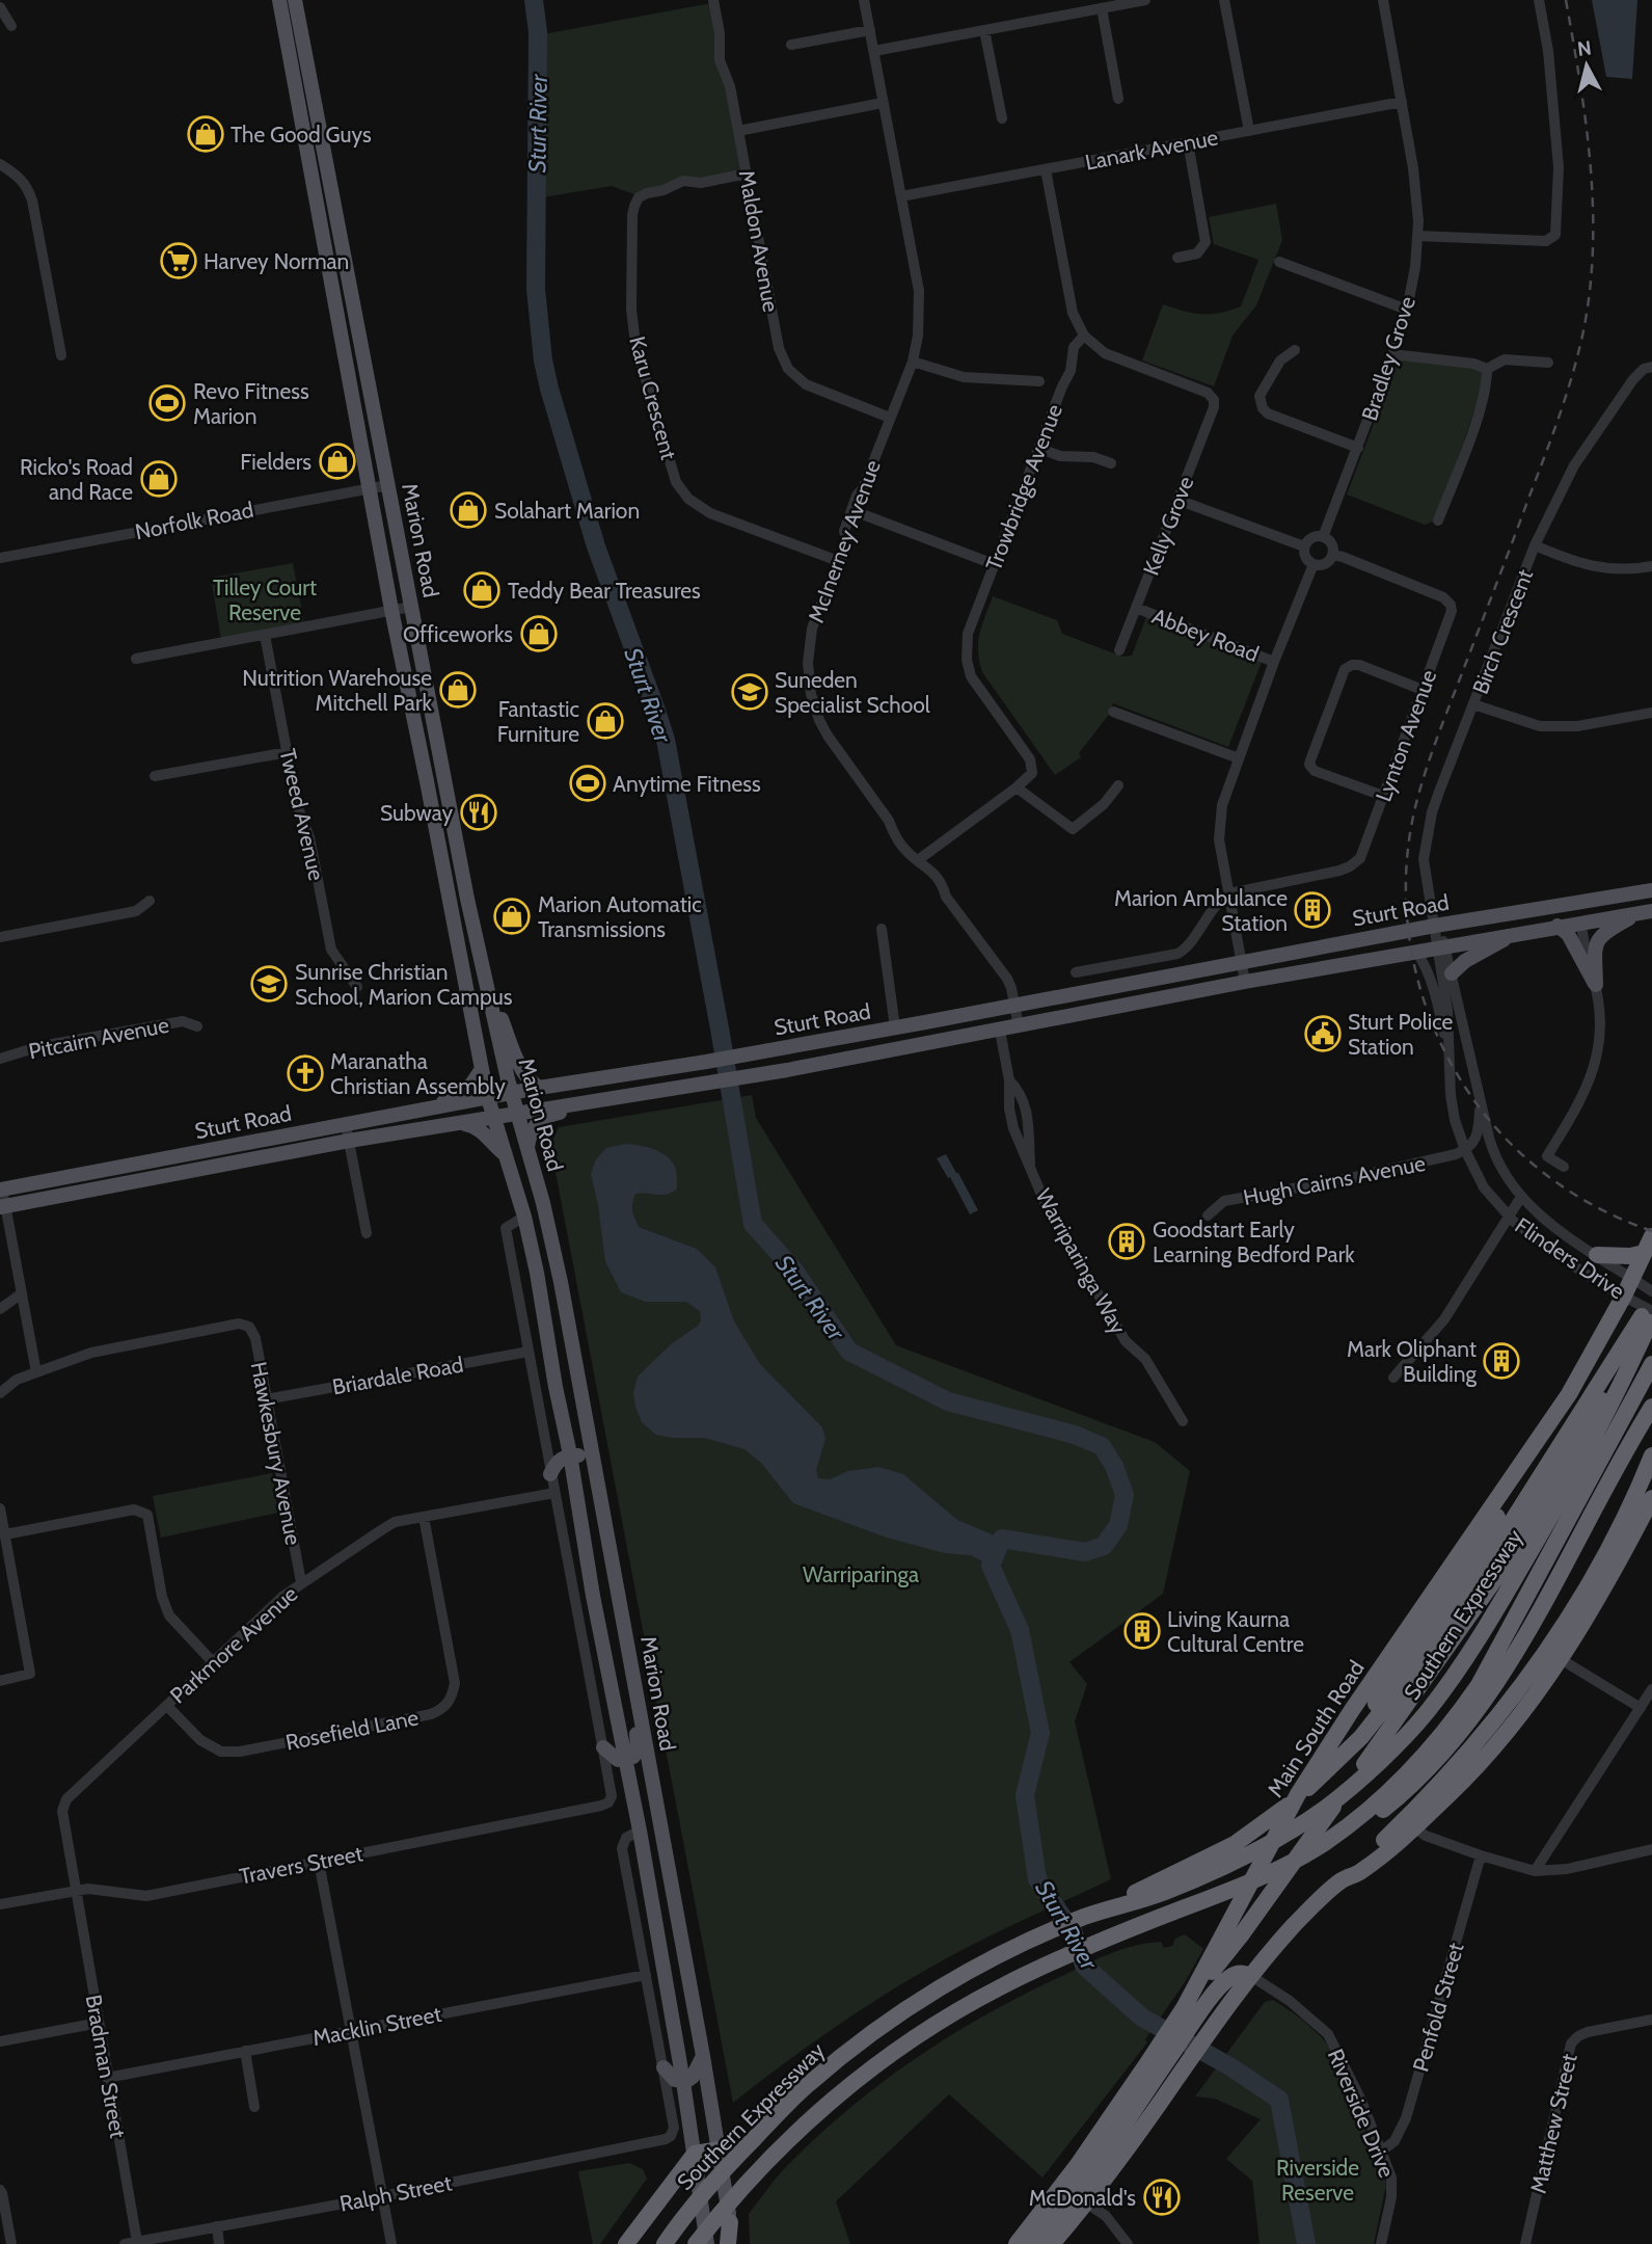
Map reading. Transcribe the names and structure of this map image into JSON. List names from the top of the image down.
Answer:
{
  "streets": {
    "highway": ["Southern Expressway", "Main South Road"],
    "main road": ["Marion Road", "Sturt Road"],
    "street": [
      "Lanark Avenue",
      "Maldon Avenue",
      "Bradley Grove",
      "Karu Crescent",
      "Trowbridge Avenue",
      "Norfolk Road",
      "Kelly Grove",
      "McInerney Avenue",
      "Birch Crescent",
      "Abbey Road",
      "Lynton Avenue",
      "Tweed Avenue",
      "Pitcairn Avenue",
      "Hugh Cairns Avenue",
      "Flinders Drive",
      "Warriparinga Way",
      "Briardale Road",
      "Hawkesbury Avenue",
      "Parkmore Avenue",
      "Rosefield Lane",
      "Travers Street",
      "Penfold Street",
      "Macklin Street",
      "Bradman Street",
      "Riverside Drive",
      "Matthew Street",
      "Ralph Street"
    ]
  },
  "crossings": [
    ["Lanark Avenue", "Bradley Grove"],
    ["Lanark Avenue", "McInerney Avenue"],
    ["Maldon Avenue", "Karu Crescent"],
    ["Maldon Avenue", "McInerney Avenue"],
    ["Bradley Grove", "Lynton Avenue"],
    ["Karu Crescent", "McInerney Avenue"],
    ["Trowbridge Avenue", "Kelly Grove"],
    ["Norfolk Road", "Marion Road"],
    ["Kelly Grove", "Abbey Road"],
    ["Marion Road", "Sturt Road"],
    ["McInerney Avenue", "Sturt Road"],
    ["Birch Crescent", "Sturt Road"],
    ["Birch Crescent", "Flinders Drive"],
    ["Sturt Road", "Flinders Drive"],
    ["Sturt Road", "Warriparinga Way"],
    ["Hugh Cairns Avenue", "Flinders Drive"],
    ["Flinders Drive", "Southern Expressway"],
    ["Flinders Drive", "Main South Road"],
    ["Briardale Road", "Hawkesbury Avenue"],
    ["Hawkesbury Avenue", "Parkmore Avenue"],
    ["Southern Expressway", "Main South Road"],
    ["Parkmore Avenue", "Rosefield Lane"],
    ["Parkmore Avenue", "Travers Street"],
    ["Parkmore Avenue", "Bradman Street"],
    ["Travers Street", "Bradman Street"],
    ["Penfold Street", "Riverside Drive"],
    ["Macklin Street", "Bradman Street"],
    ["Bradman Street", "Ralph Street"]
  ],
  "water": ["Sturt River"],
  "parks": ["Tilley Court Reserve", "Warriparinga", "Riverside Reserve"],
  "places": {
    "shop": [
      "The Good Guys",
      "Fielders",
      "Ricko's Road and Race",
      "Solahart Marion",
      "Teddy Bear Treasures",
      "Officeworks",
      "Nutrition Warehouse Mitchell Park",
      "Fantastic Furniture",
      "Marion Automatic Transmissions"
    ],
    "supermarket": ["Harvey Norman"],
    "sports": ["Revo Fitness Marion", "Anytime Fitness"],
    "school or university": ["Suneden Specialist School", "Sunrise Christian School, Marion Campus"],
    "restaurant": ["Subway", "McDonald's"],
    "building": [
      "Marion Ambulance Station",
      "Goodstart Early Learning Bedford Park",
      "Mark Oliphant Building",
      "Living Kaurna Cultural Centre"
    ],
    "public building": ["Sturt Police Station"],
    "church": ["Maranatha Christian Assembly"]
  },
  "north": "top"
}
